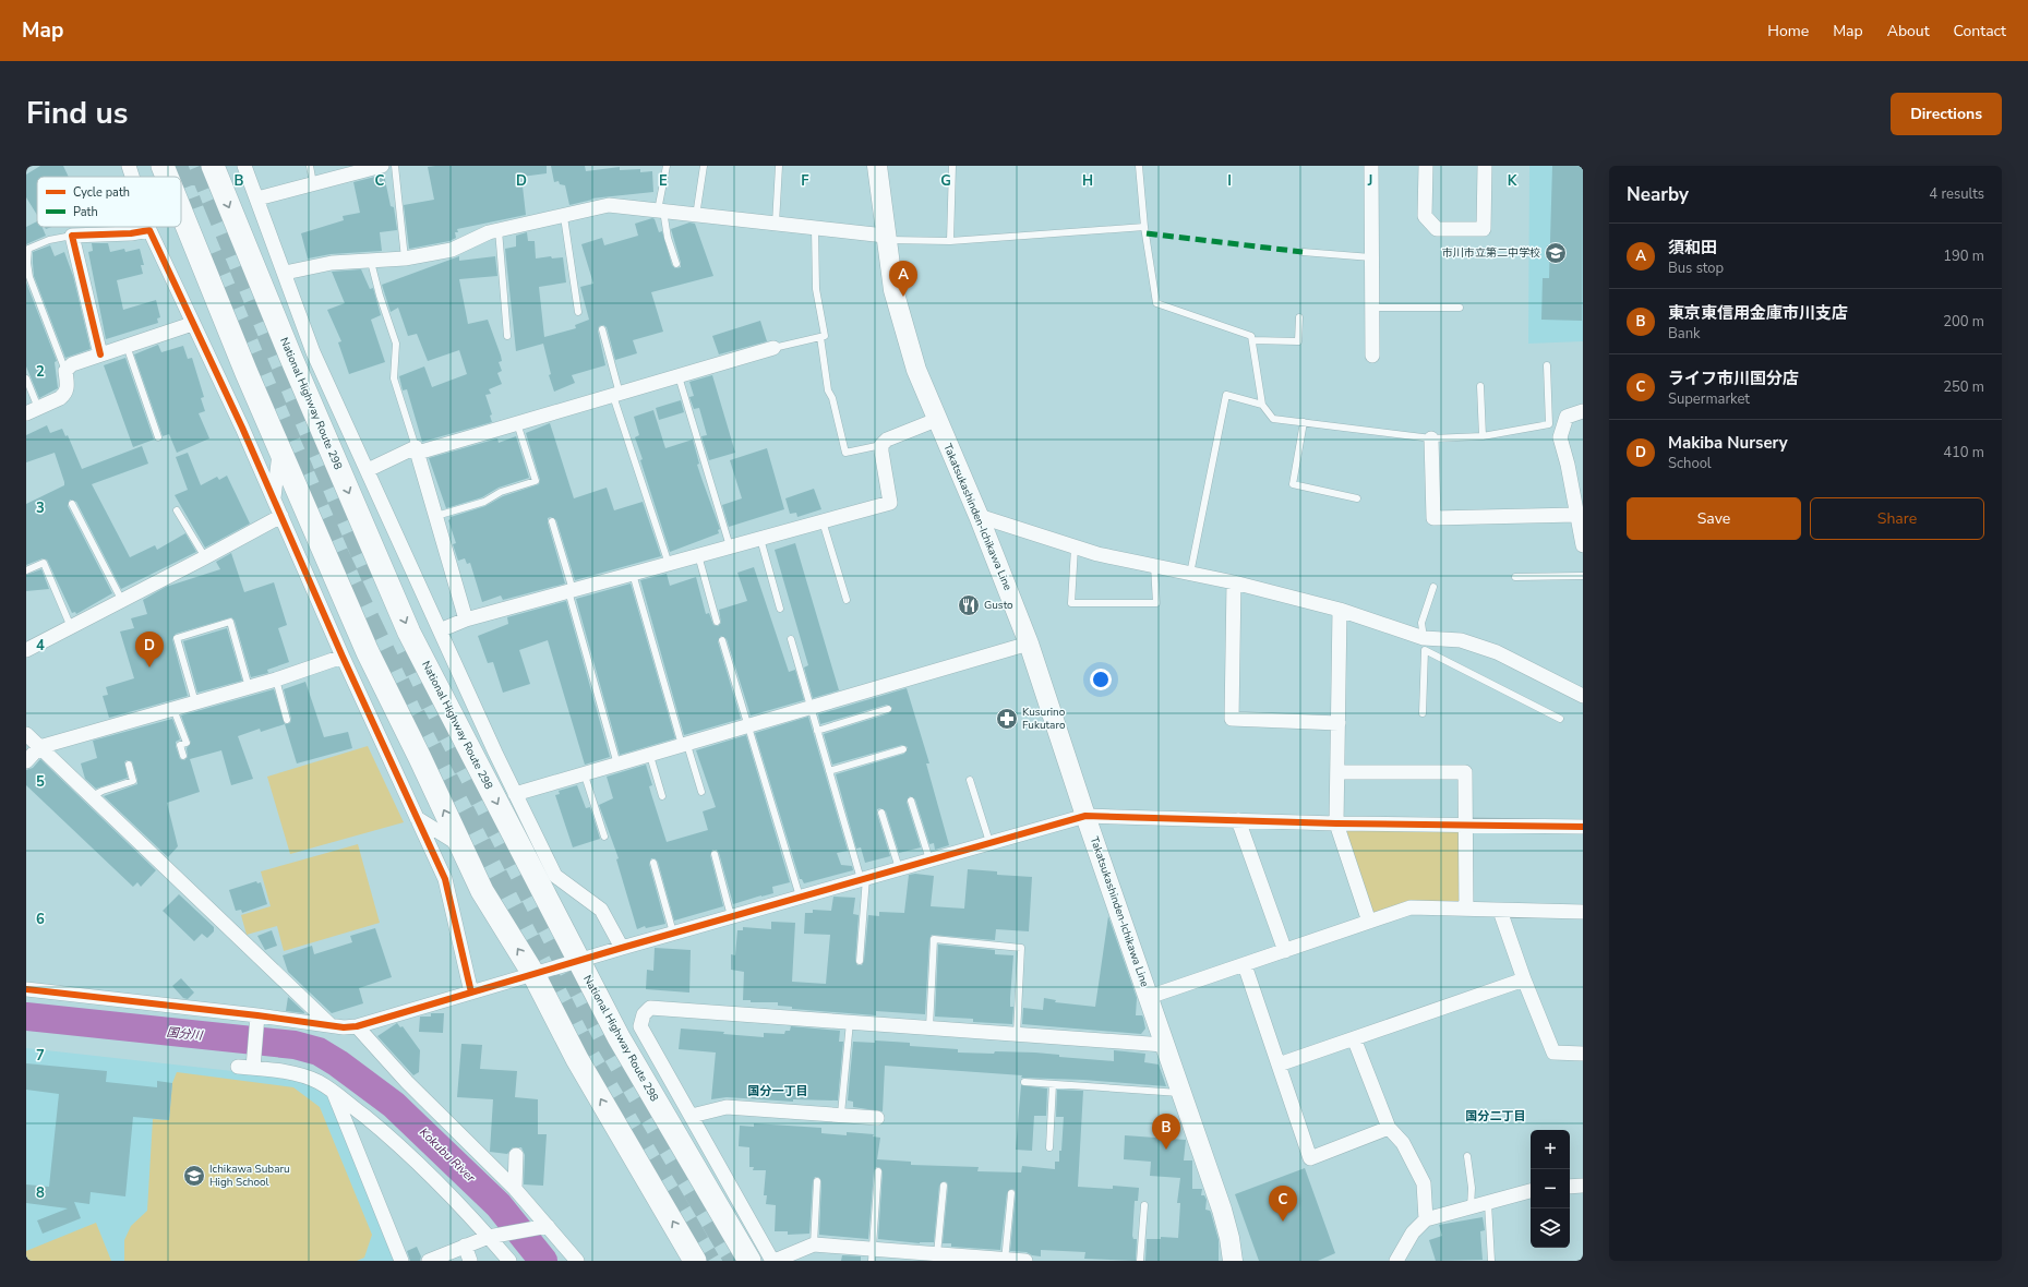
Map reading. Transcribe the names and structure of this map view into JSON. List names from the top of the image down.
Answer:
{
  "streets": {
    "highway": ["National Highway Route 298"],
    "main road": ["Takatsukashinden-Ichikawa Line"]
  },
  "districts": ["国分一丁目", "国分二丁目"],
  "water": ["国分川", "Kokubu River"],
  "places": {
    "school or university": ["市川市立第二中学校", "Ichikawa Subaru High School"],
    "restaurant": ["Gusto"],
    "pharmacy": ["Kusurino Fukutaro"]
  },
  "legend": ["Cycle path", "Path"],
  "page": {
    "header": "Map",
    "nav": [
      "Home",
      "Map",
      "About",
      "Contact"
    ],
    "title": "Find us",
    "buttons": [
      "Directions",
      ["Save", "Share"]
    ],
    "heading": ["Nearby", "4 results"],
    "list": [
      {
        "mark": "A",
        "name": "須和田",
        "note": "Bus stop",
        "value": "190 m"
      },
      {
        "mark": "B",
        "name": "東京東信用金庫市川支店",
        "note": "Bank",
        "value": "200 m"
      },
      {
        "mark": "C",
        "name": "ライフ市川国分店",
        "note": "Supermarket",
        "value": "250 m"
      },
      {
        "mark": "D",
        "name": "Makiba Nursery",
        "note": "School",
        "value": "410 m"
      }
    ],
    "pins": [
      "A",
      "D",
      "B",
      "C"
    ],
    "map_buttons": ["+", "−"]
  },
  "grid": {
    "columns": [
      "B",
      "C",
      "D",
      "E",
      "F",
      "G",
      "H",
      "I",
      "J",
      "K"
    ],
    "rows": [
      "2",
      "3",
      "4",
      "5",
      "6",
      "7",
      "8"
    ]
  }
}
